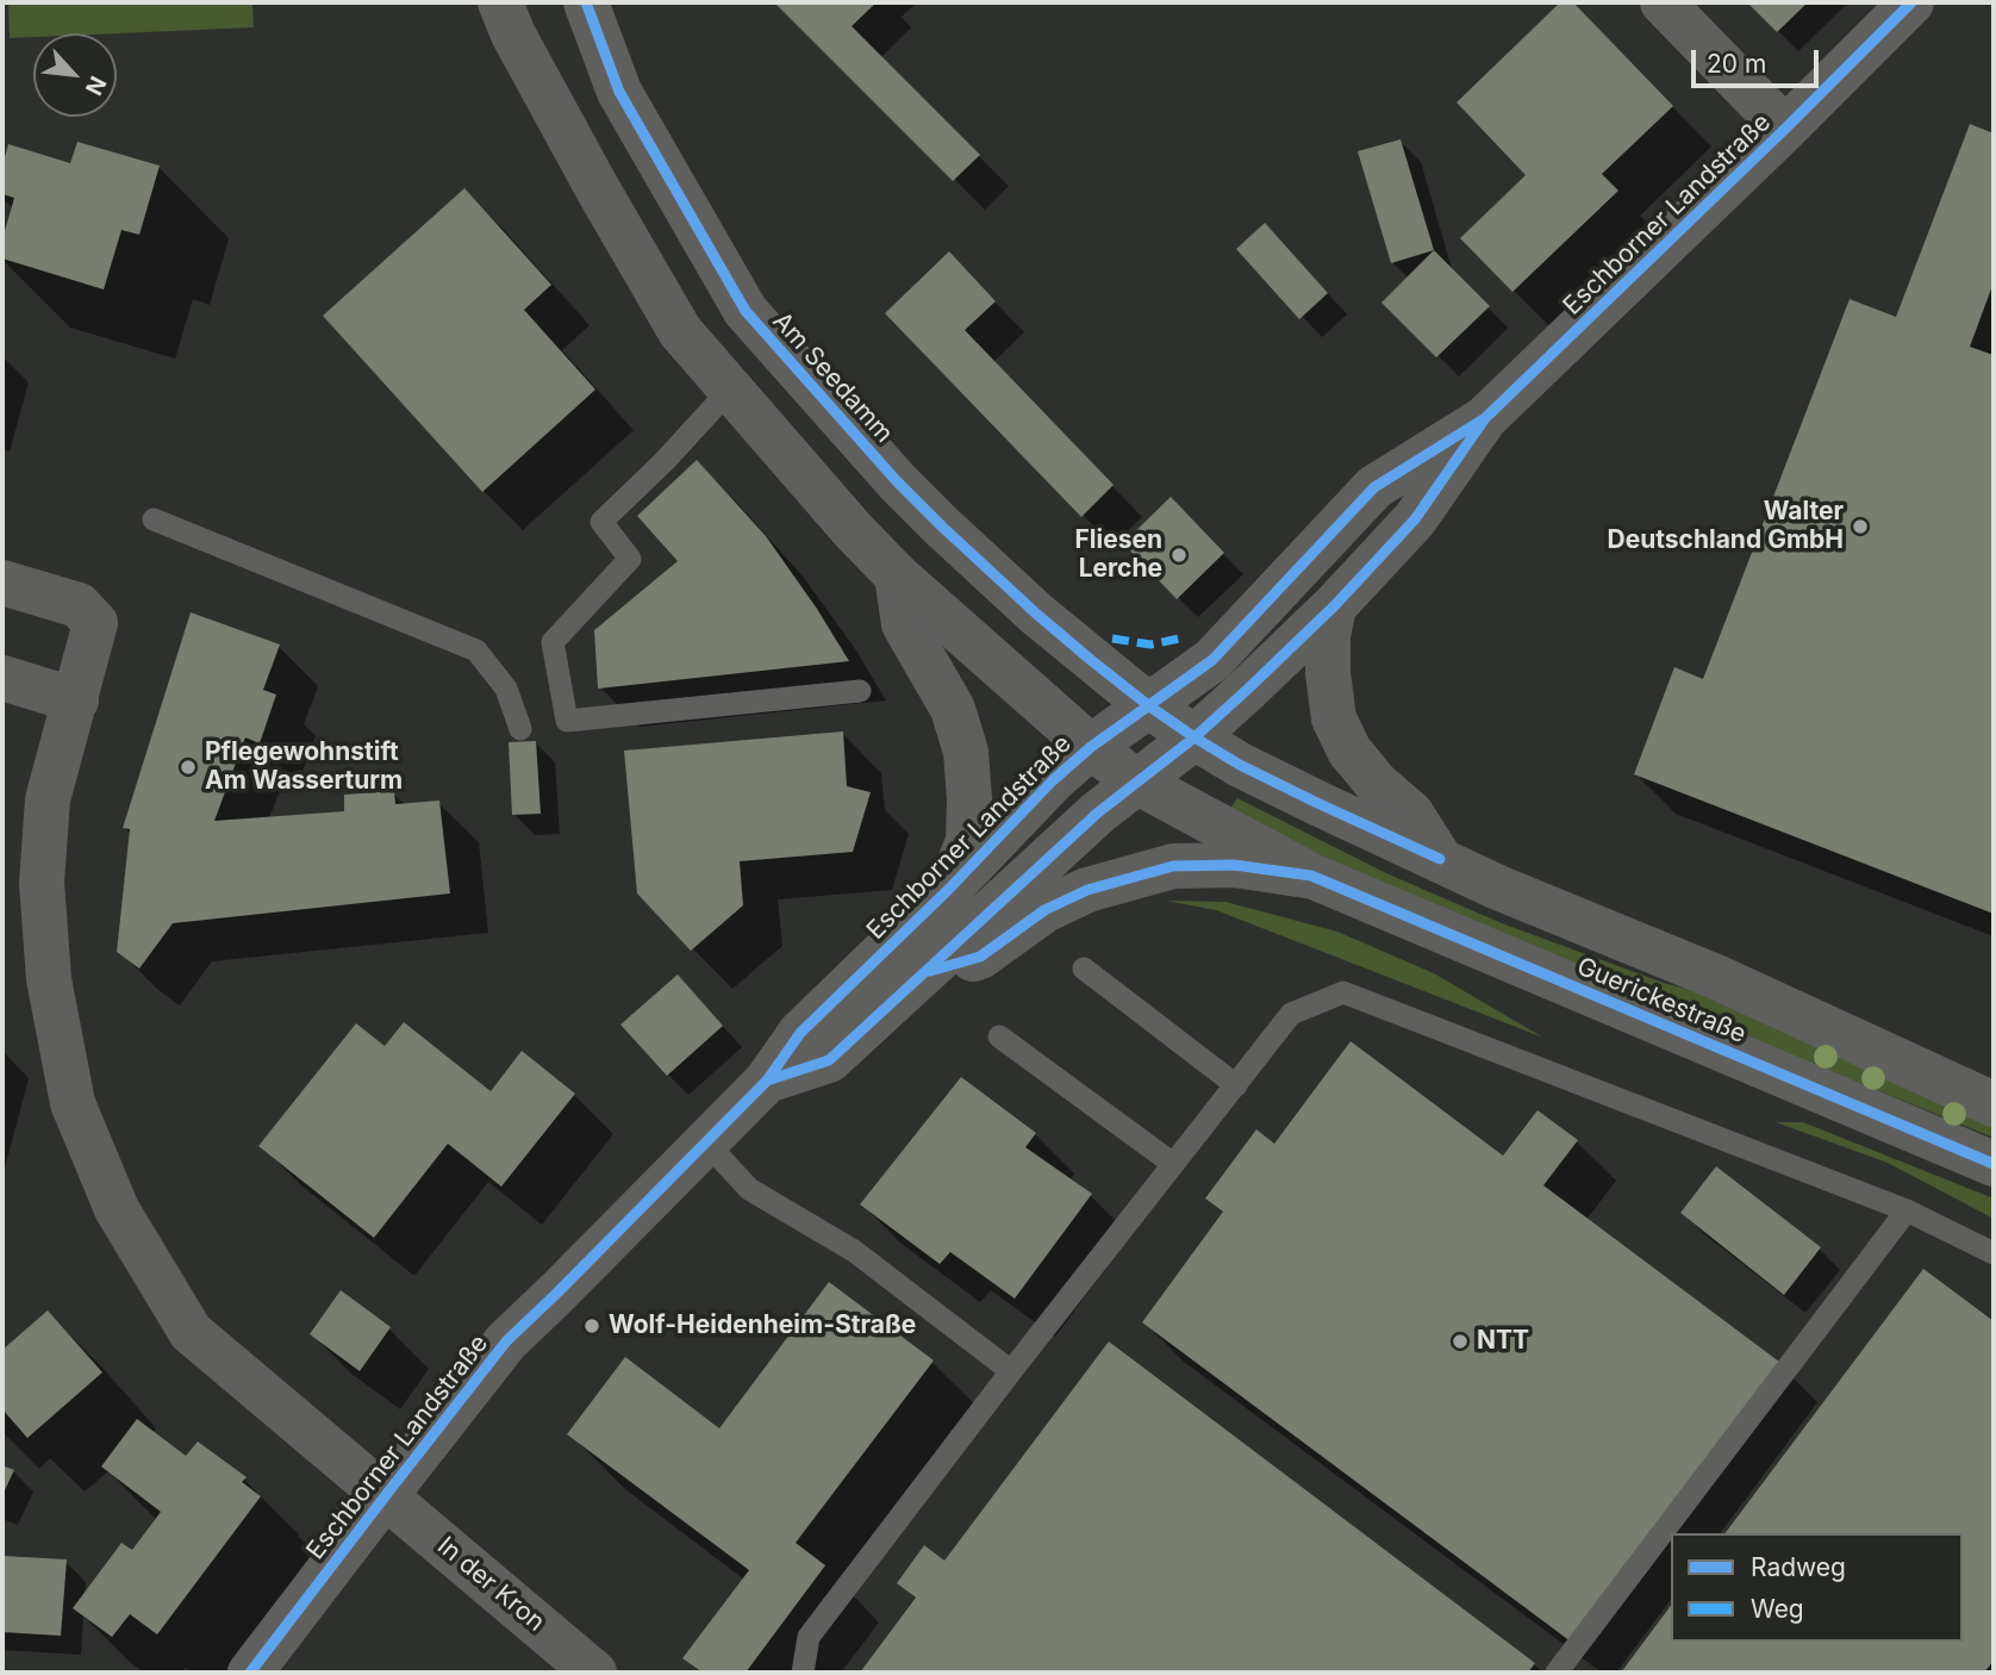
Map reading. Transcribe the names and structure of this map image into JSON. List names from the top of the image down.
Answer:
{
  "streets": {
    "street": [
      "Eschborner Landstraße",
      "Am Seedamm",
      "Guerickestraße",
      "In der Kron"
    ]
  },
  "crossings": [
    ["Eschborner Landstraße", "Am Seedamm"],
    ["Eschborner Landstraße", "Guerickestraße"],
    ["Eschborner Landstraße", "In der Kron"],
    ["Am Seedamm", "Guerickestraße"]
  ],
  "places": [
    "Walter Deutschland GmbH",
    "Fliesen Lerche",
    "Pflegewohnstift Am Wasserturm",
    "Wolf-Heidenheim-Straße",
    "NTT"
  ],
  "legend": ["Radweg", "Weg"],
  "scale_bar": "20 m",
  "north": "bottom right"
}
